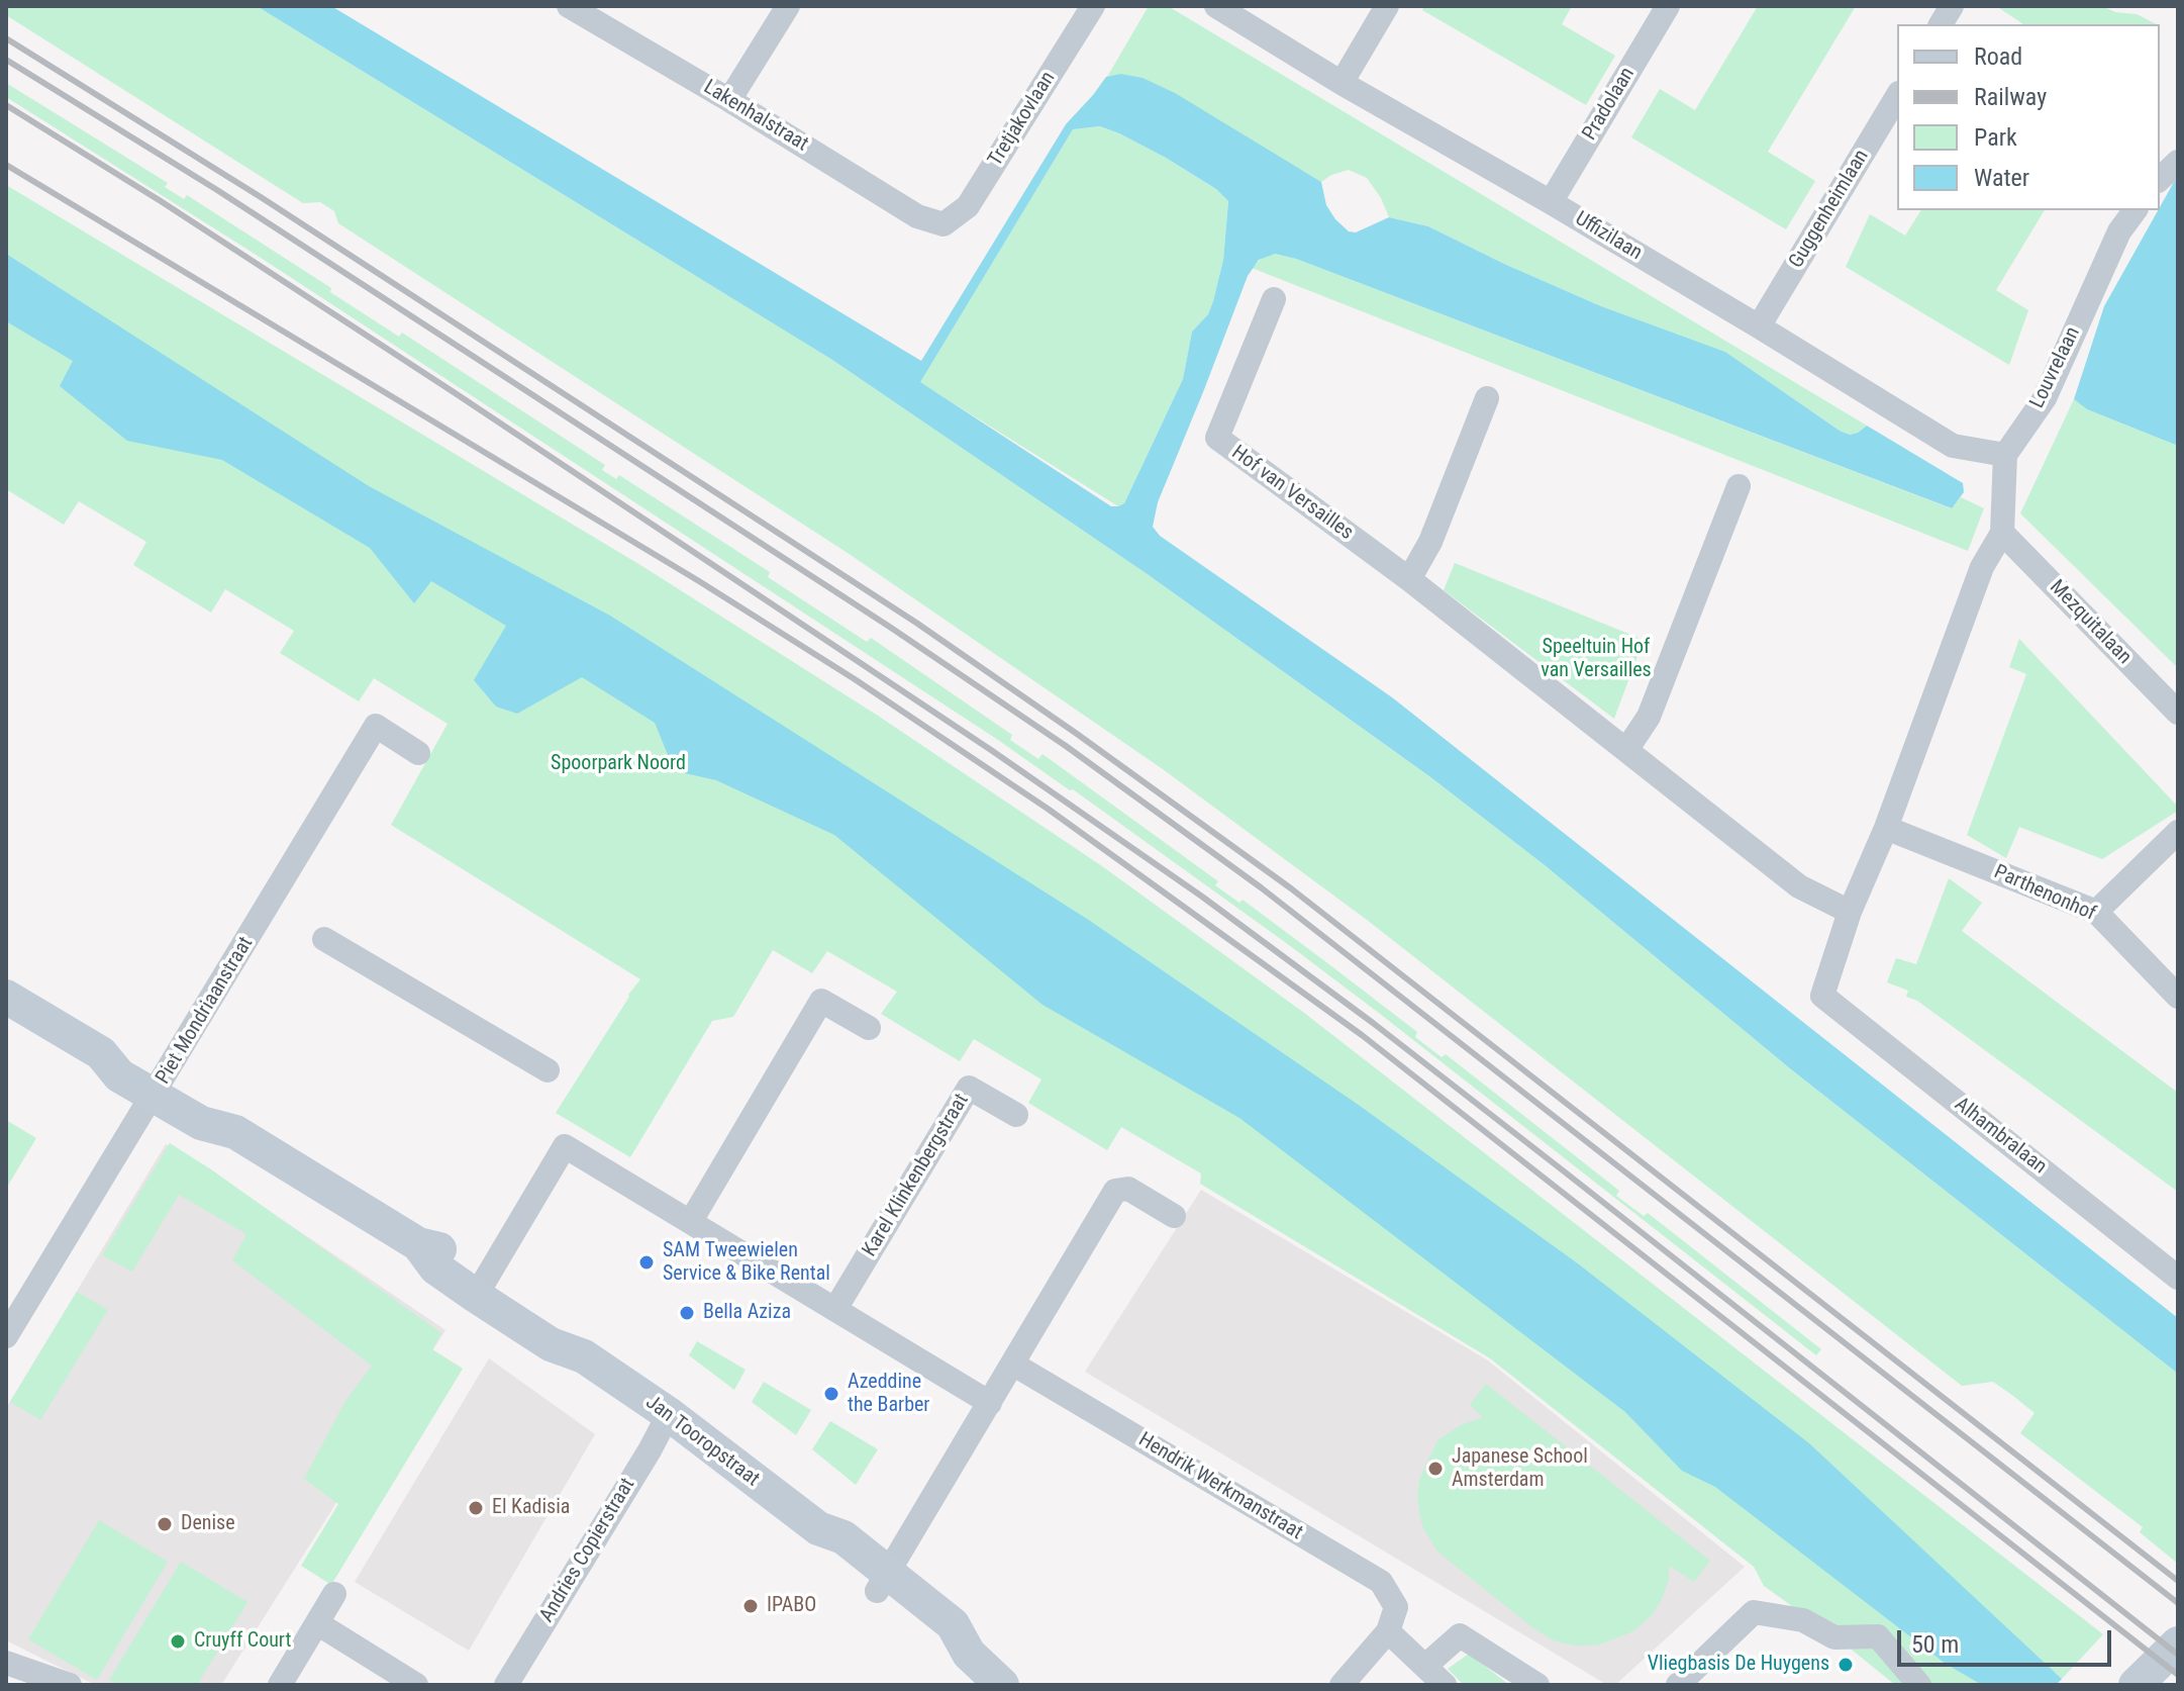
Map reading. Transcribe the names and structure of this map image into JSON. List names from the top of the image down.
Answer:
{
  "streets": {
    "street": [
      "Pradolaan",
      "Lakenhalstraat",
      "Tretjakovlaan",
      "Guggenheimlaan",
      "Uffizilaan",
      "Louvrelaan",
      "Hof van Versailles",
      "Mezquitalaan",
      "Parthenonhof",
      "Piet Mondriaanstraat",
      "Alhambralaan",
      "Karel Klinkenbergstraat",
      "Jan Tooropstraat",
      "Hendrik Werkmanstraat",
      "Andries Copierstraat"
    ]
  },
  "crossings": [
    ["Pradolaan", "Uffizilaan"],
    ["Lakenhalstraat", "Tretjakovlaan"],
    ["Guggenheimlaan", "Uffizilaan"],
    ["Uffizilaan", "Louvrelaan"],
    ["Hof van Versailles", "Alhambralaan"],
    ["Piet Mondriaanstraat", "Jan Tooropstraat"],
    ["Jan Tooropstraat", "Andries Copierstraat"]
  ],
  "parks": ["Speeltuin Hof van Versailles", "Spoorpark Noord"],
  "places": [
    "SAM Tweewielen Service & Bike Rental",
    "Bella Aziza",
    "Azeddine the Barber",
    "Japanese School Amsterdam",
    "El Kadisia",
    "Denise",
    "IPABO",
    "Cruyff Court",
    "Vliegbasis De Huygens"
  ],
  "legend": [
    "Road",
    "Railway",
    "Park",
    "Water"
  ],
  "scale_bar": "50 m"
}
